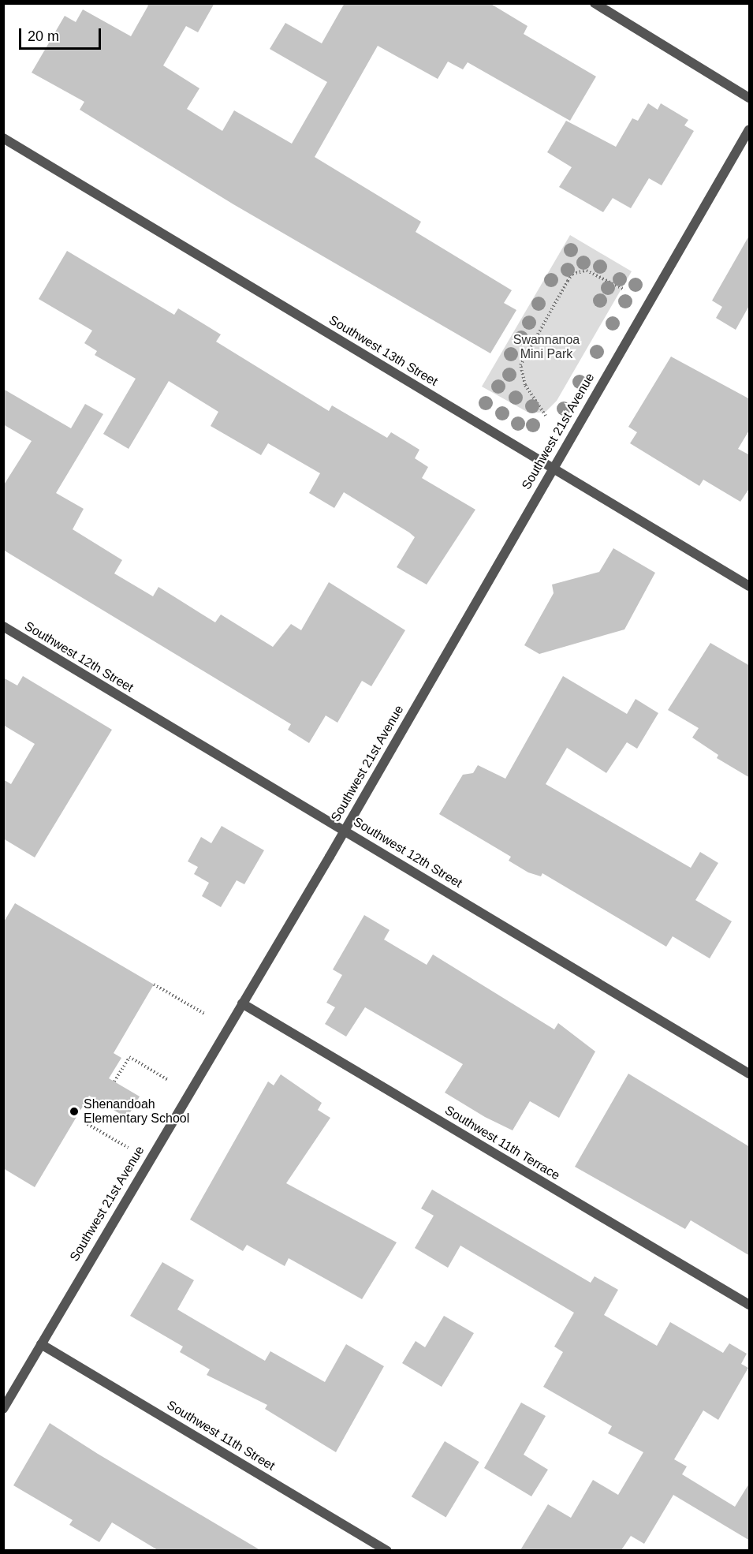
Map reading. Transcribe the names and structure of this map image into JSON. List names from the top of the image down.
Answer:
{
  "streets": {
    "street": [
      "Southwest 13th Street",
      "Southwest 21st Avenue",
      "Southwest 12th Street",
      "Southwest 11th Terrace",
      "Southwest 11th Street"
    ]
  },
  "crossings": [
    ["Southwest 13th Street", "Southwest 21st Avenue"],
    ["Southwest 21st Avenue", "Southwest 12th Street"],
    ["Southwest 21st Avenue", "Southwest 11th Terrace"],
    ["Southwest 21st Avenue", "Southwest 11th Street"]
  ],
  "parks": ["Swannanoa Mini Park"],
  "places": ["Shenandoah Elementary School"],
  "scale_bar": "20 m"
}
